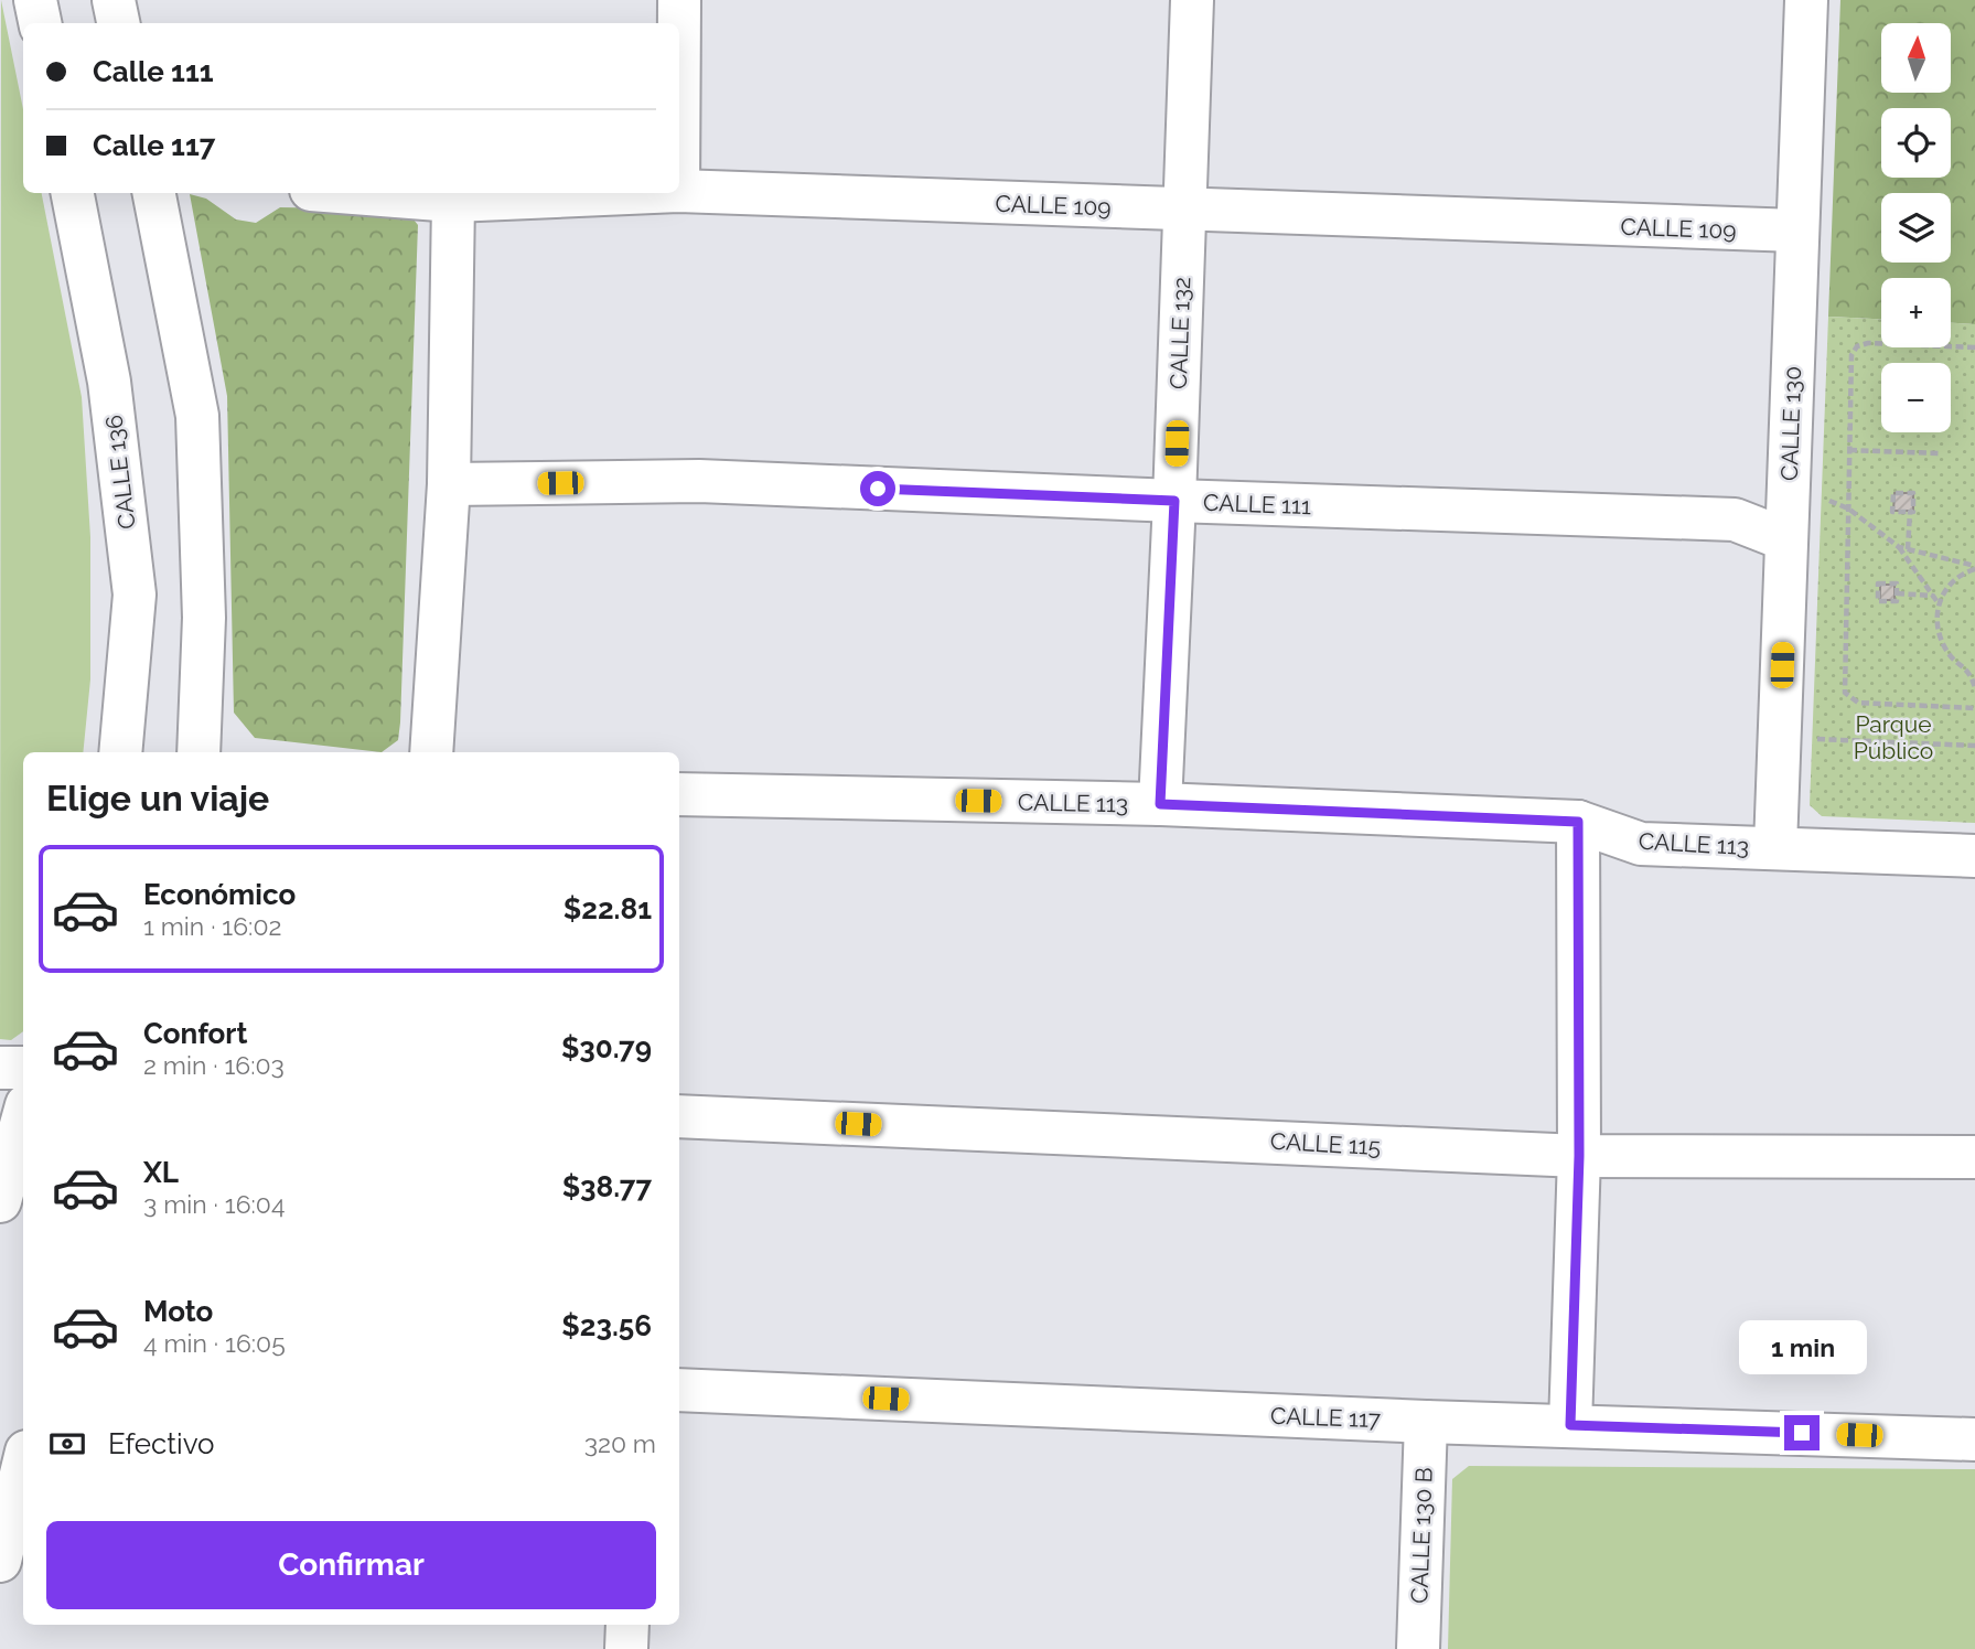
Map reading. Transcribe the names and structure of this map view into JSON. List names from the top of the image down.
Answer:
{
  "streets": {
    "street": [
      "CALLE 109",
      "CALLE 132",
      "CALLE 130",
      "CALLE 136",
      "CALLE 111",
      "CALLE 113",
      "CALLE 115",
      "CALLE 117",
      "CALLE 130 B"
    ]
  },
  "crossings": [
    ["CALLE 109", "CALLE 132"],
    ["CALLE 109", "CALLE 130"],
    ["CALLE 132", "CALLE 111"],
    ["CALLE 132", "CALLE 113"],
    ["CALLE 130", "CALLE 111"],
    ["CALLE 130", "CALLE 113"],
    ["CALLE 117", "CALLE 130 B"]
  ],
  "parks": ["Parque Público"],
  "north": "top",
  "page": {
    "map_buttons": ["+", "−"],
    "banner": ["Calle 111", "Calle 117"],
    "heading": "Elige un viaje",
    "list": [
      {
        "name": "Económico",
        "note": "1 min · 16:02",
        "value": "$22.81"
      },
      {
        "name": "Confort",
        "note": "2 min · 16:03",
        "value": "$30.79"
      },
      {
        "name": "XL",
        "note": "3 min · 16:04",
        "value": "$38.77"
      },
      {
        "name": "Moto",
        "note": "4 min · 16:05",
        "value": "$23.56"
      }
    ],
    "bubble": "1 min",
    "pay": ["Efectivo", "320 m"],
    "buttons": "Confirmar"
  }
}
